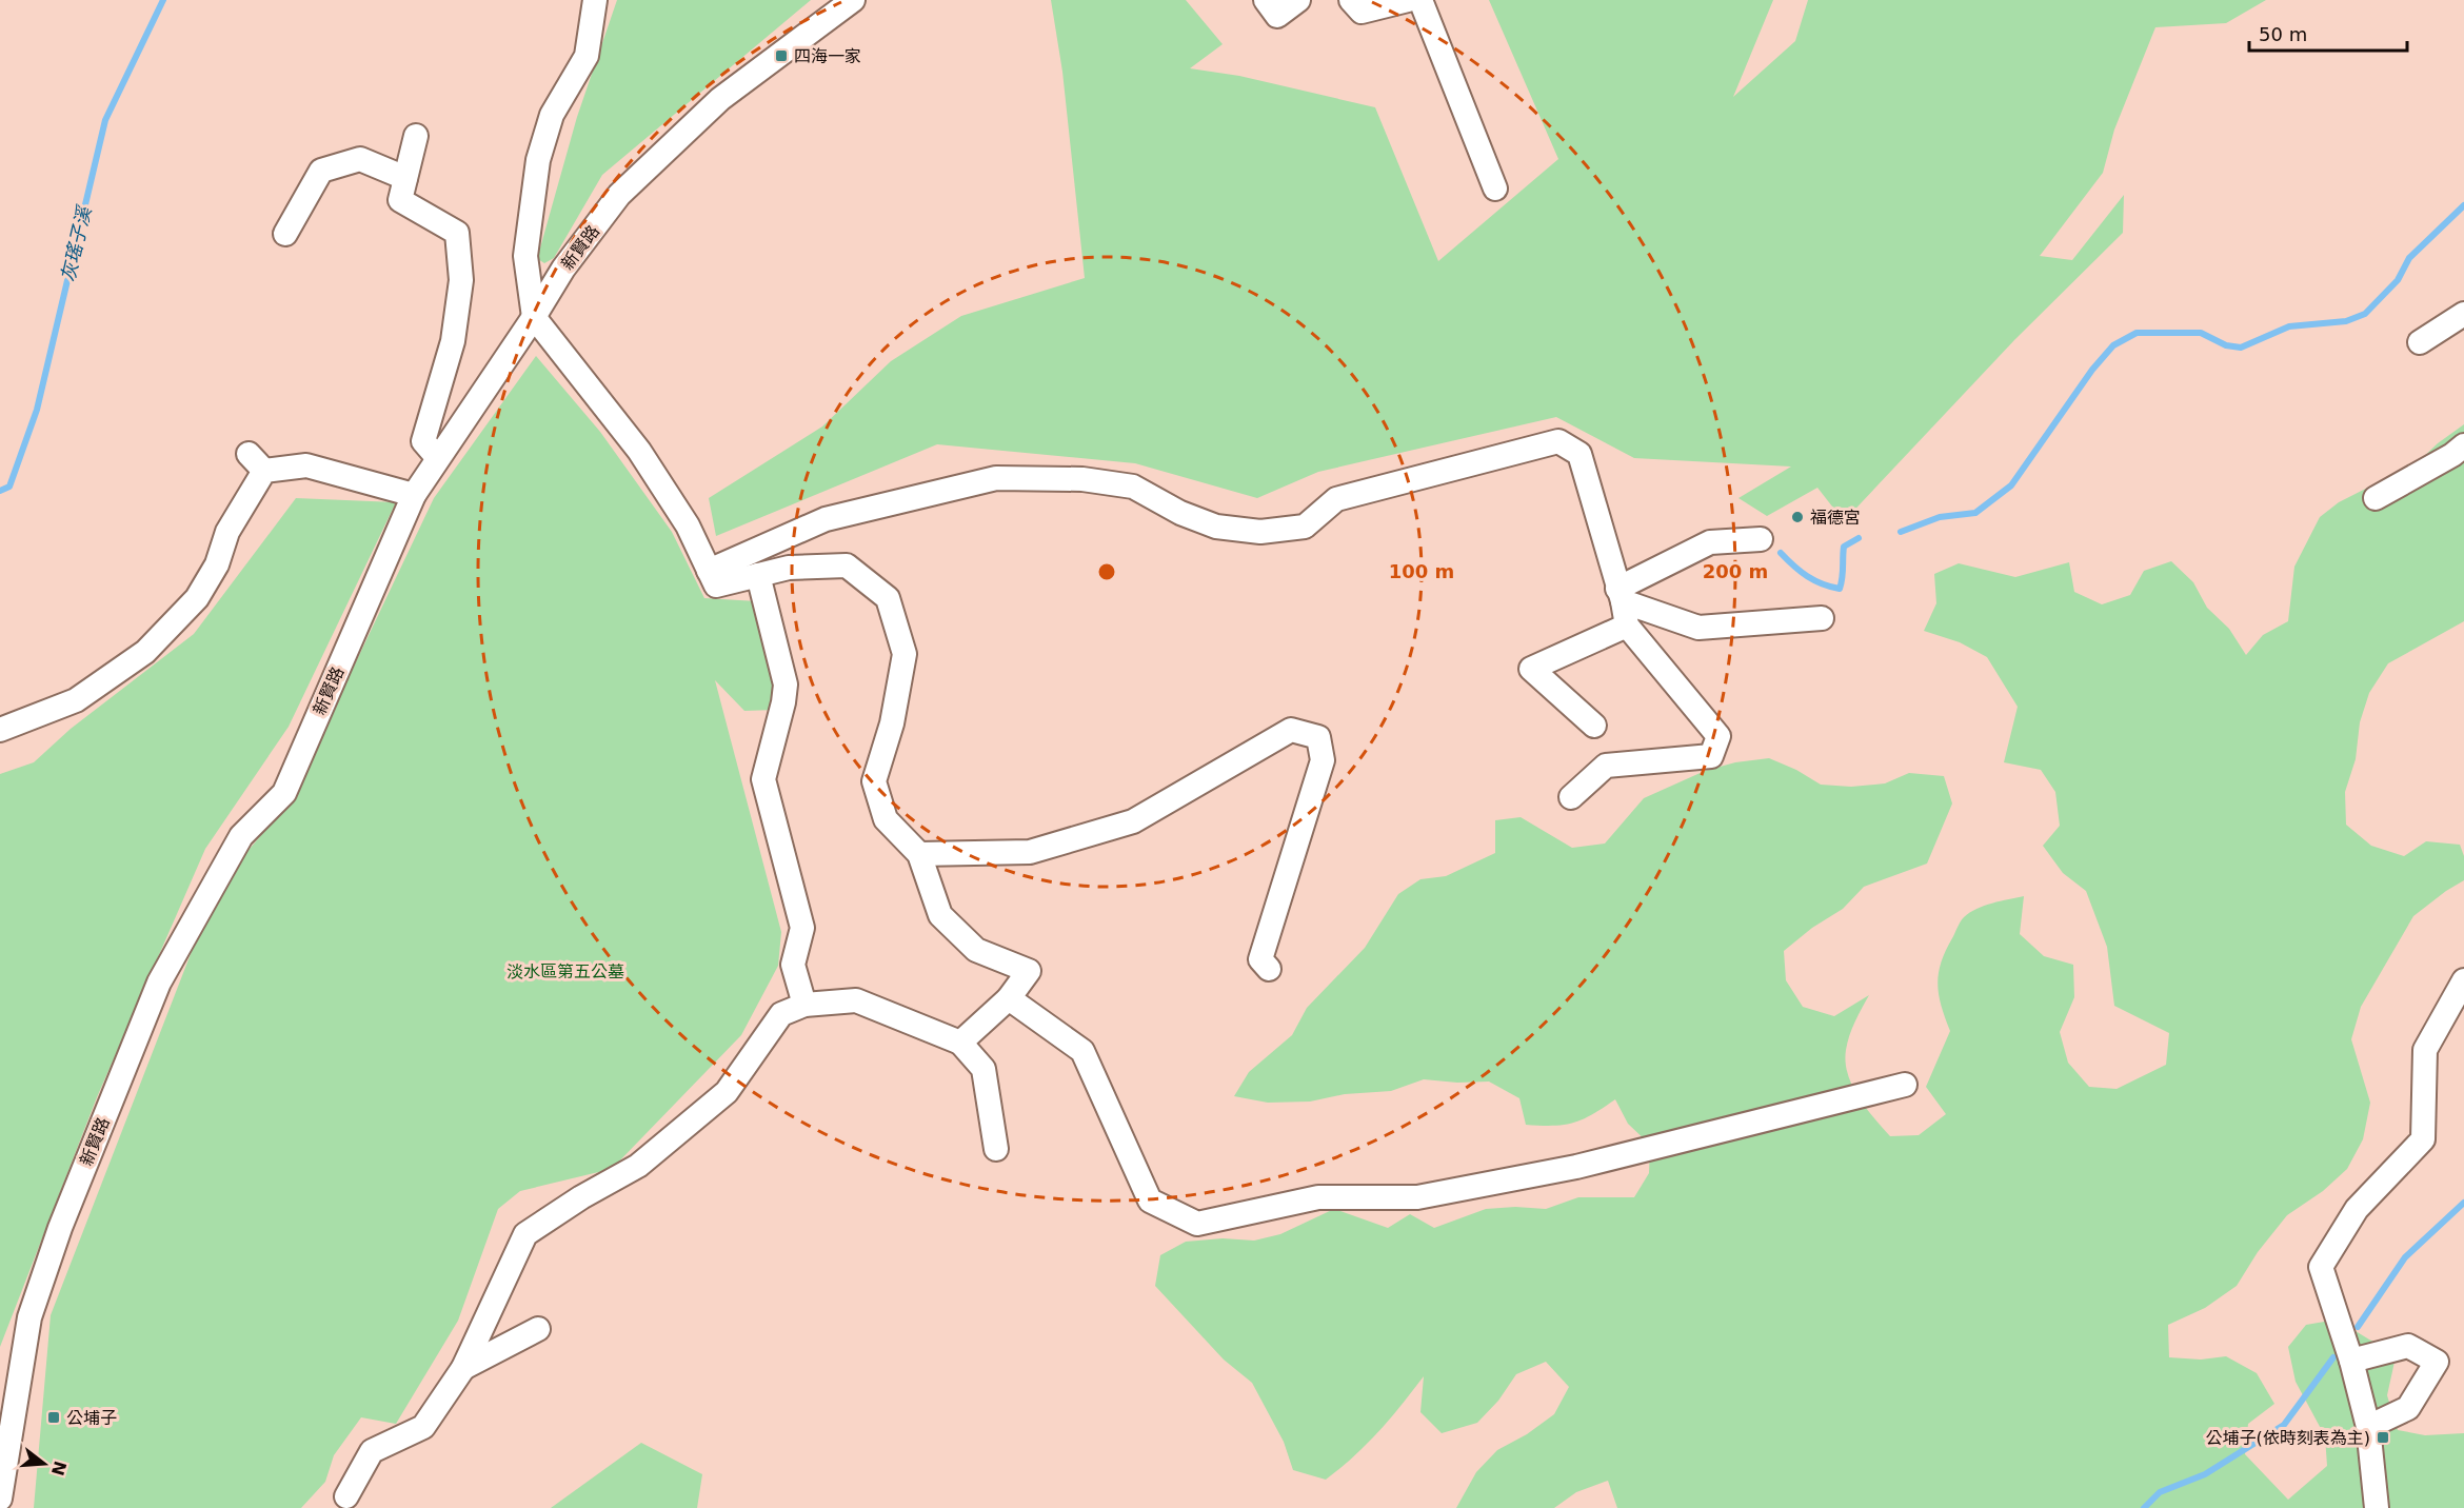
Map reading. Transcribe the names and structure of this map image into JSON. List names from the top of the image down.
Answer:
{
  "streets": {
    "street": ["新賢路"]
  },
  "water": ["灰瑤子溪"],
  "parks": ["淡水區第五公墓"],
  "places": {
    "transit": ["四海一家", "公埔子", "公埔子(依時刻表為主)"],
    "other": ["福德宮"]
  },
  "scale_bar": "50 m",
  "north": "right",
  "rings": ["100 m", "200 m"]
}
